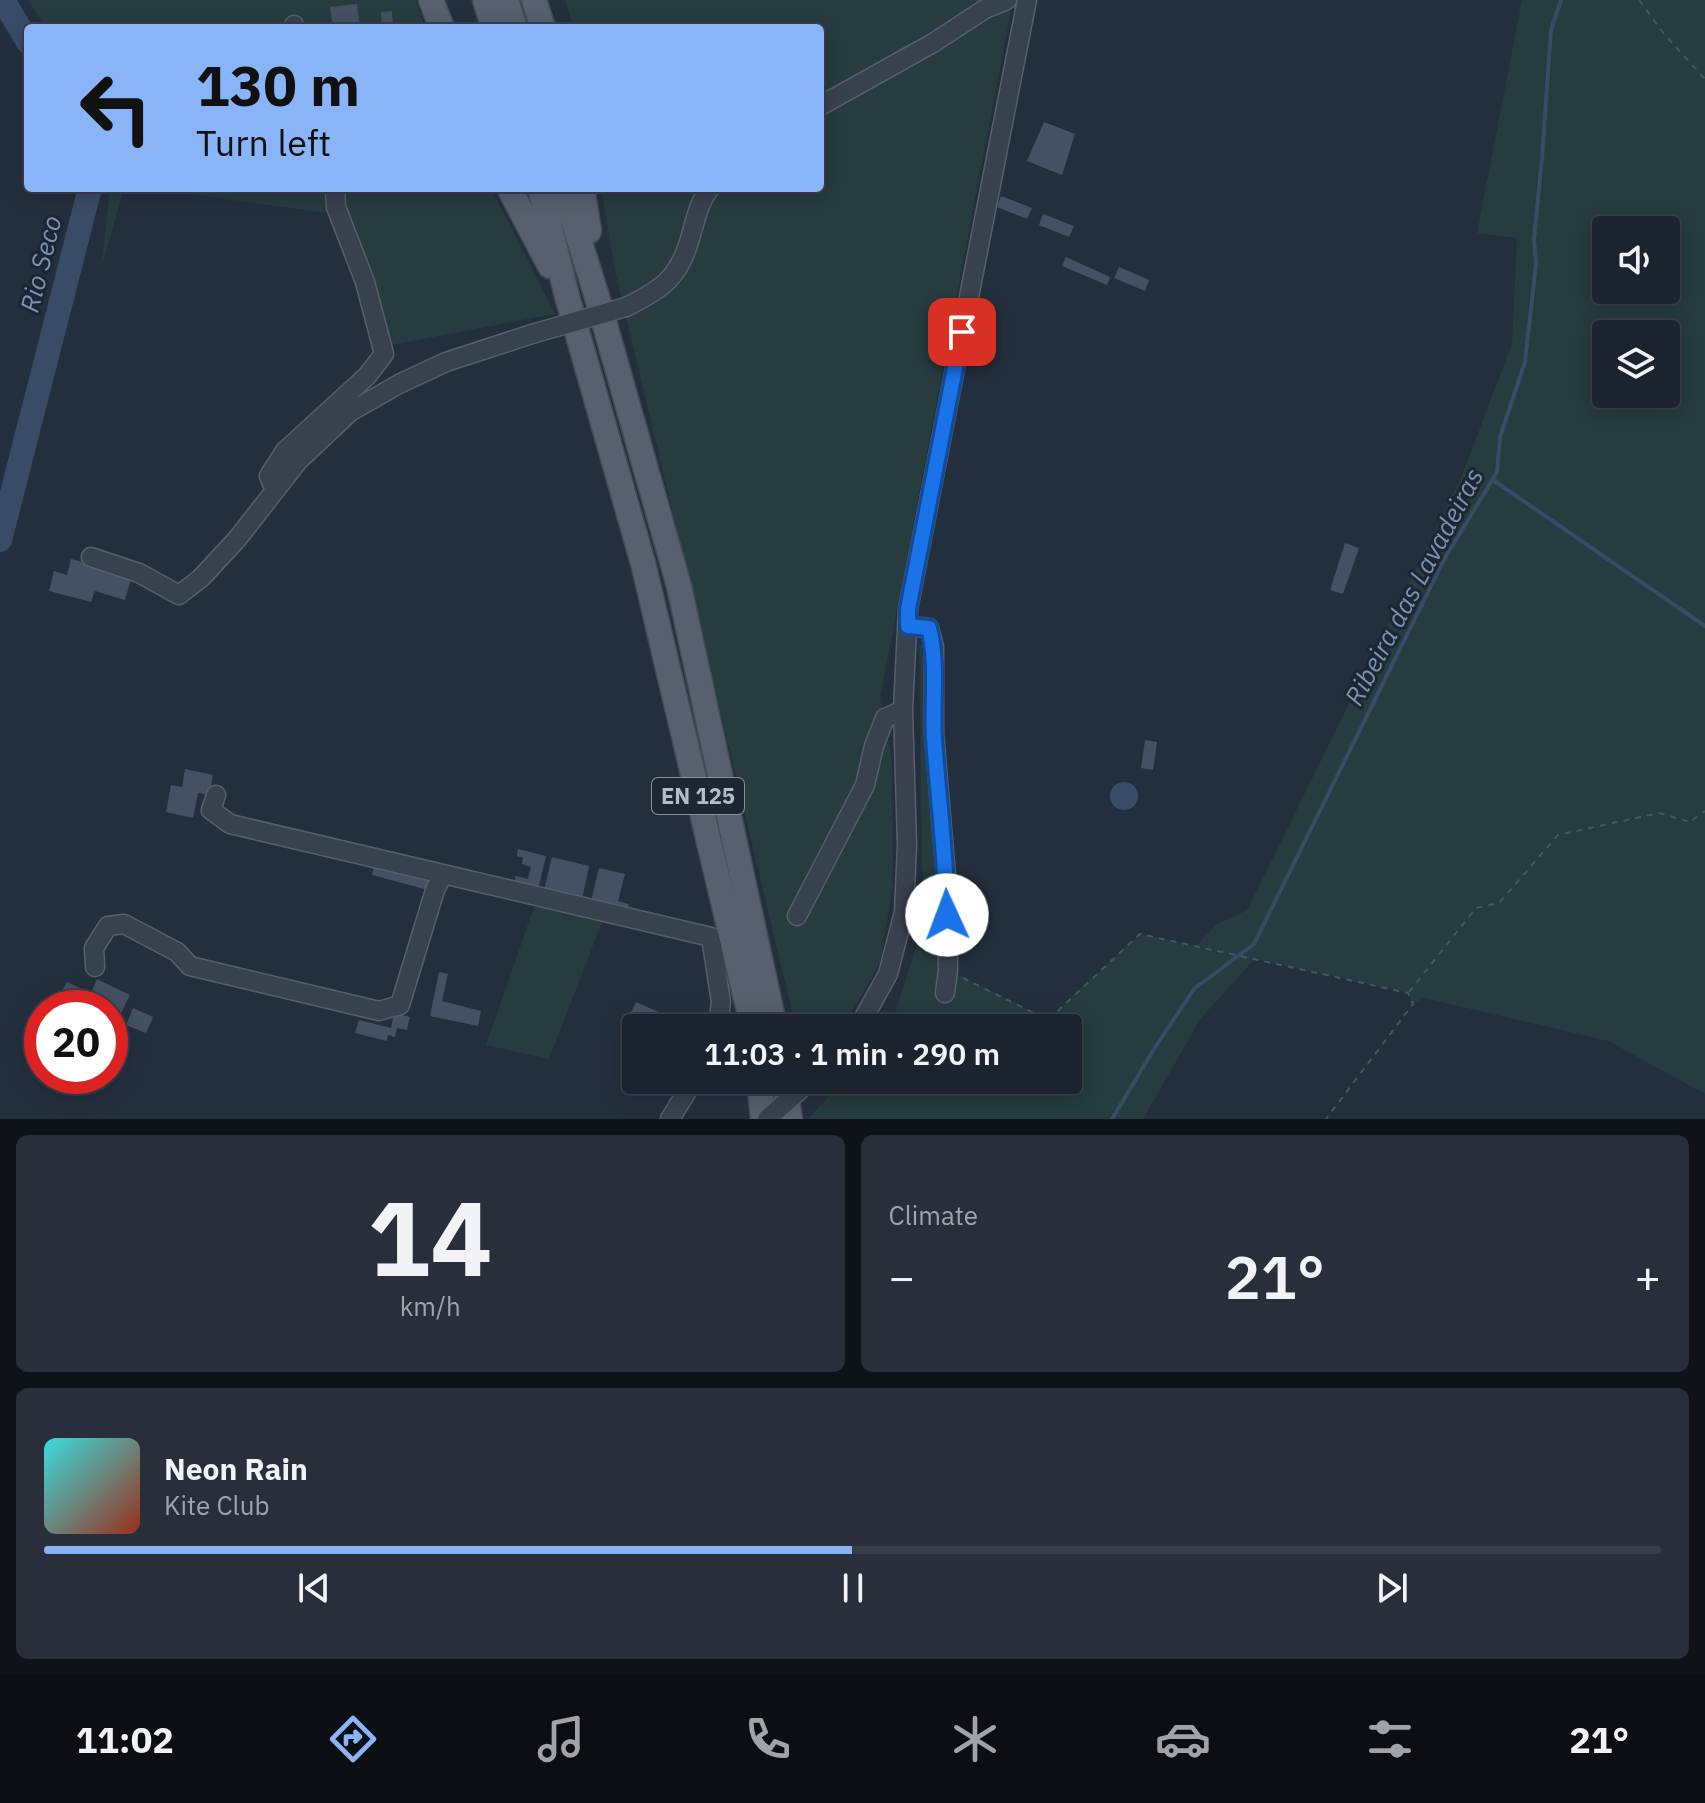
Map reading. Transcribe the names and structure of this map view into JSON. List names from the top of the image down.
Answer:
{
  "streets": {
    "main road": ["EN 125"]
  },
  "water": ["Rio Seco", "Ribeira das Lavadeiras"],
  "page": {
    "turn": ["130 m", "Turn left"],
    "limit": "20",
    "trip": "11:03 · 1 min · 290 m",
    "tile": [
      ["14", "km/h"],
      "Climate"
    ],
    "heat": ["−", "21°", "+"],
    "song": ["Neon Rain", "Kite Club"],
    "tabs": ["11:02", "21°"]
  }
}
